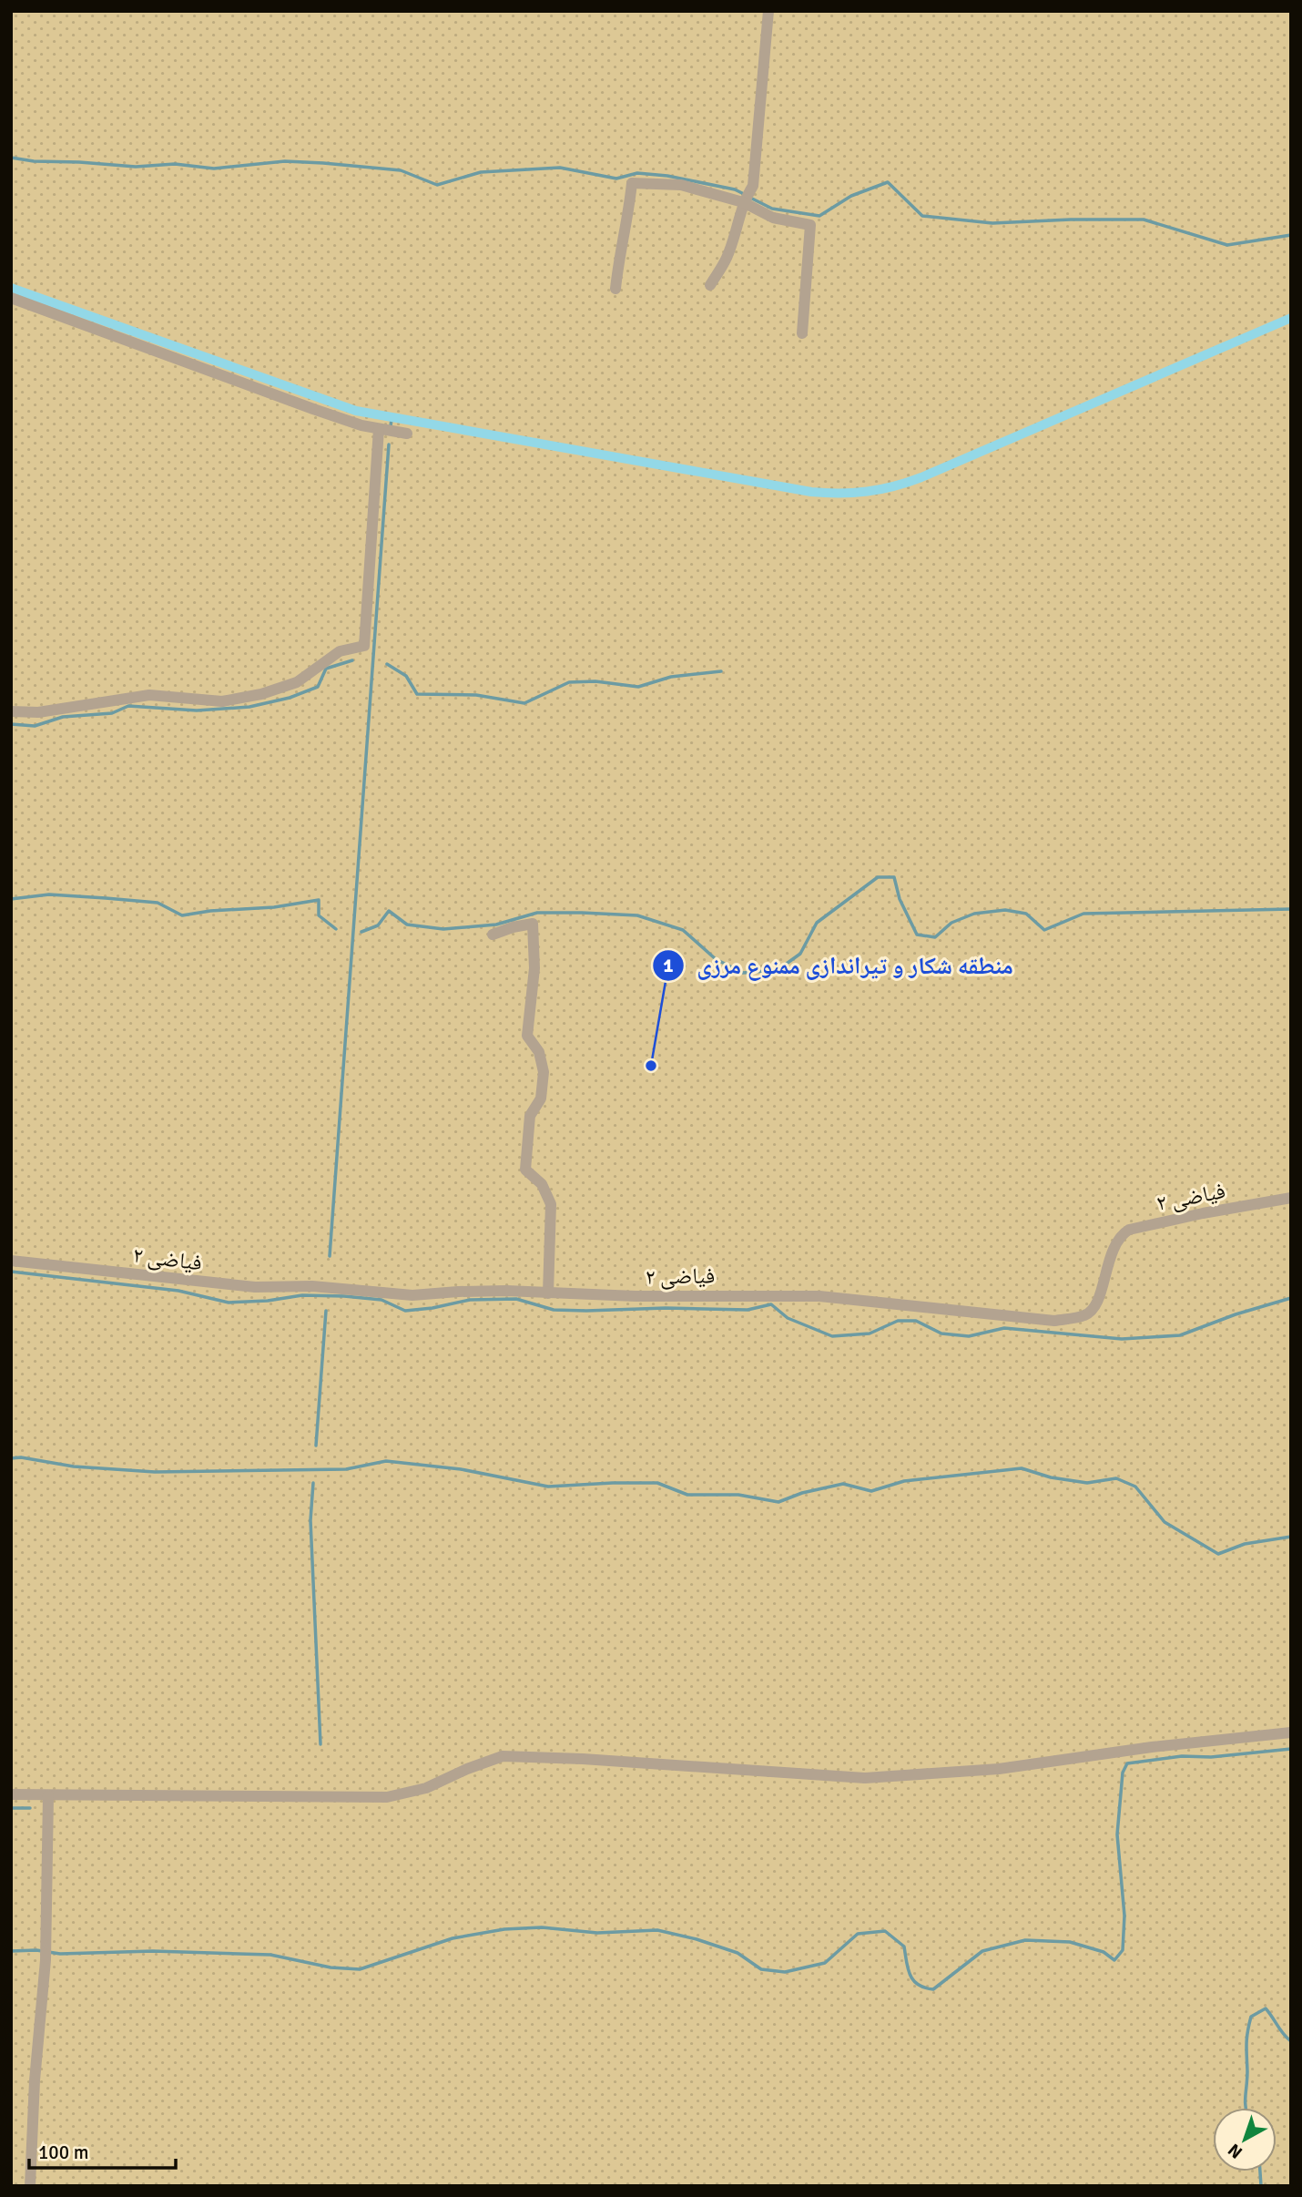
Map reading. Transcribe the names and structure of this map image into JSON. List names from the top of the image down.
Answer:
{
  "streets": {
    "street": ["فیاضی ۲"]
  },
  "places": ["منطقه شکار و تیراندازی ممنوع مرزی"],
  "scale_bar": "100 m",
  "north": "bottom left"
}
